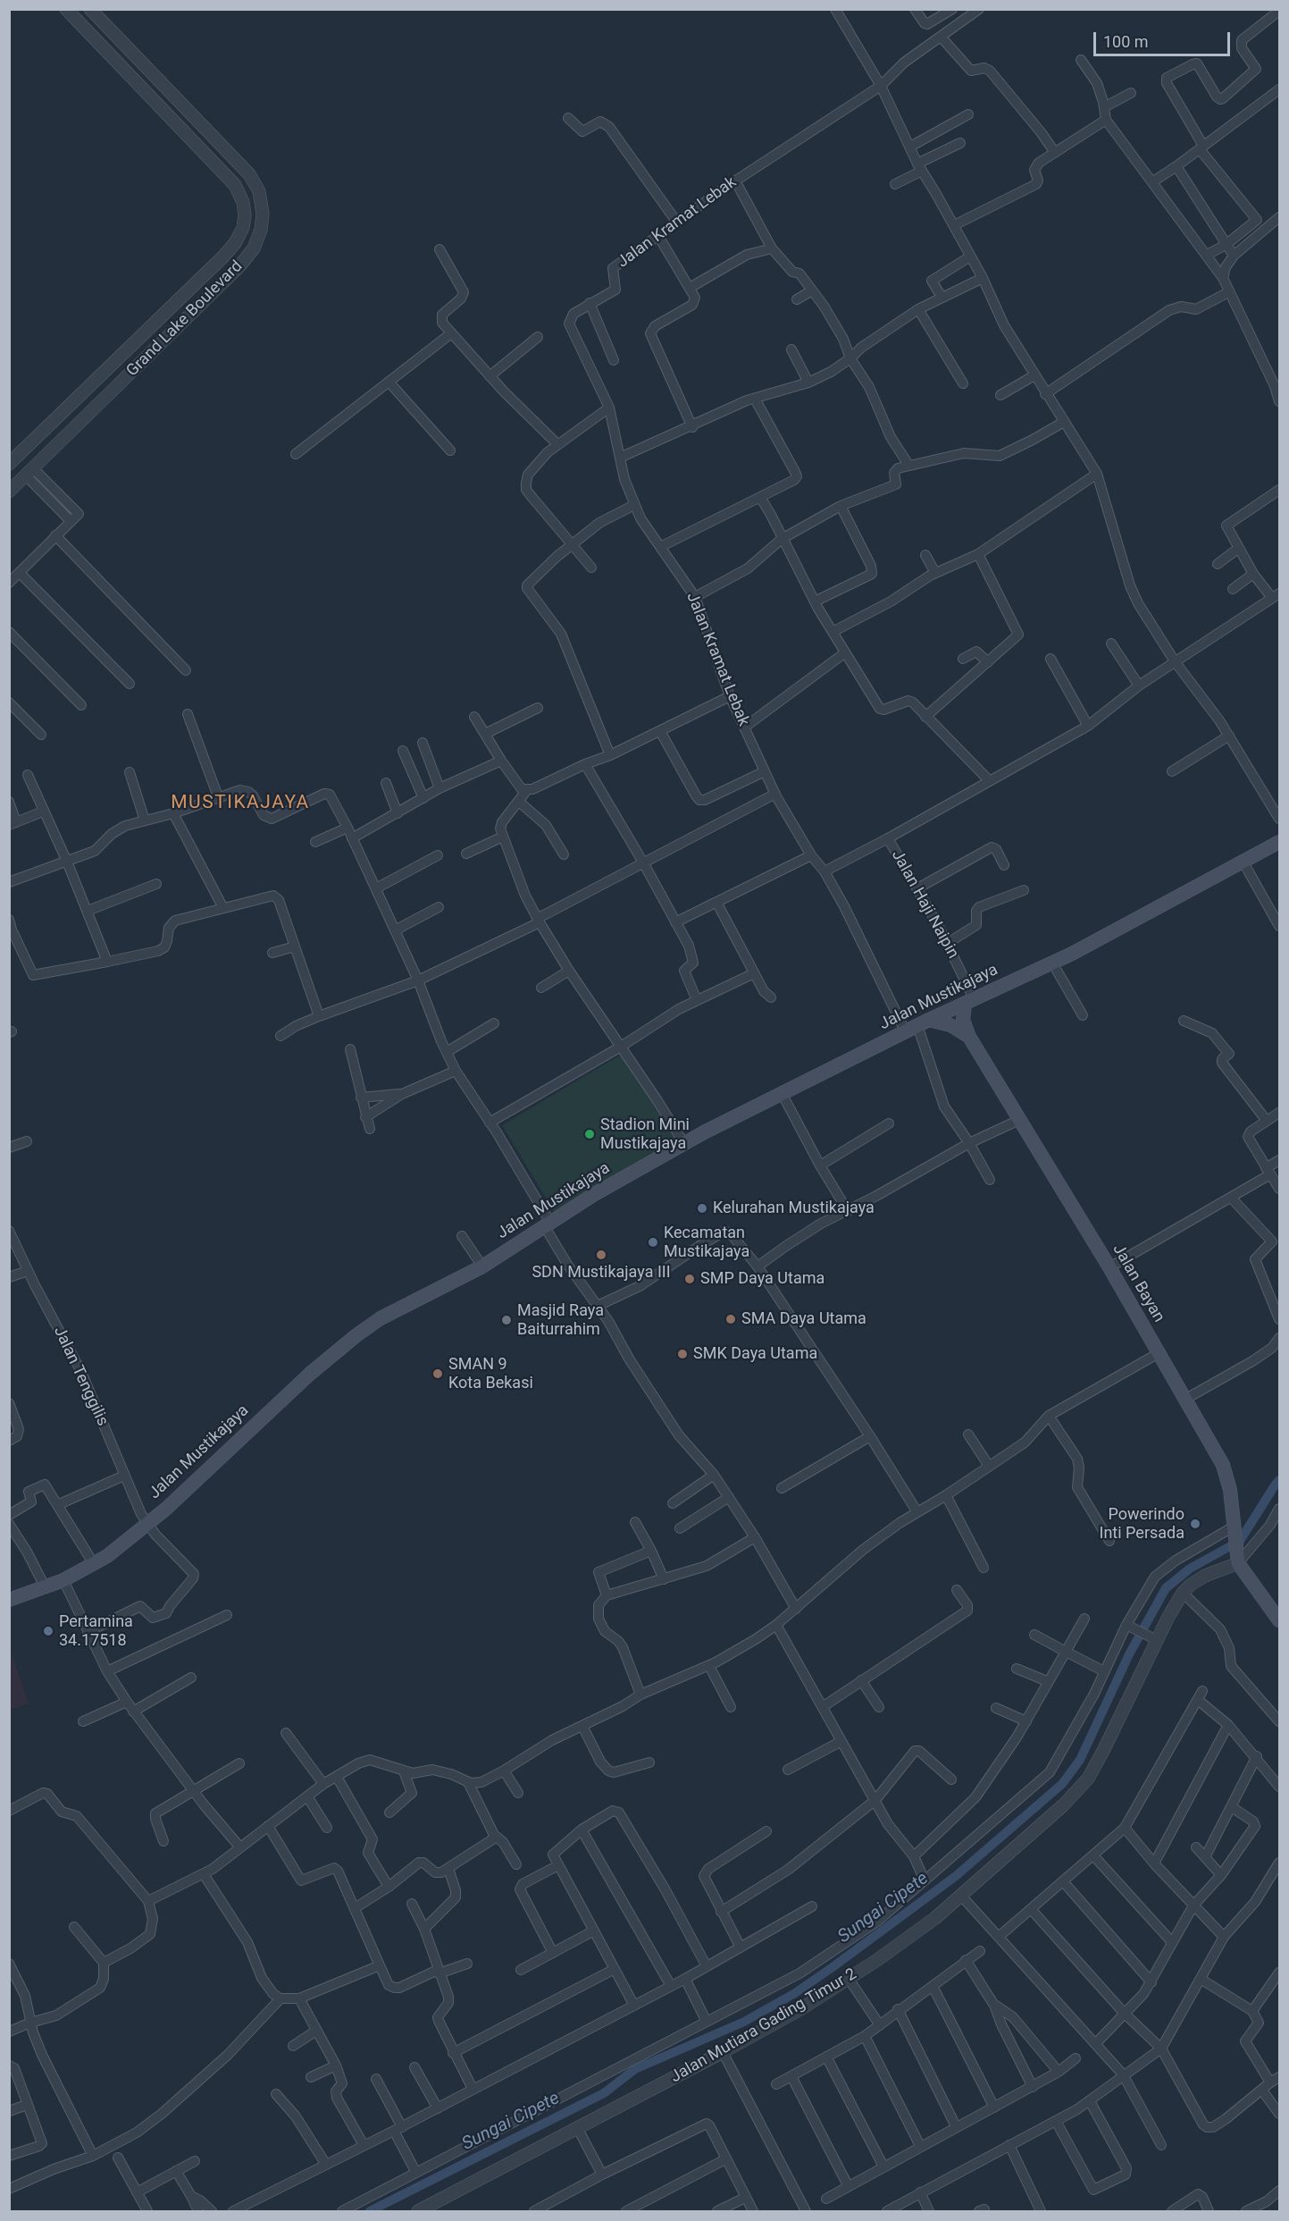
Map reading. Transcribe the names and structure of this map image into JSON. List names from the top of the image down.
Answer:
{
  "streets": {
    "main road": ["Jalan Mustikajaya", "Jalan Bayan"],
    "street": [
      "Jalan Kramat Lebak",
      "Grand Lake Boulevard",
      "Jalan Haji Naipin",
      "Jalan Tenggilis",
      "Jalan Mutiara Gading Timur 2"
    ]
  },
  "crossings": [
    ["Jalan Kramat Lebak", "Jalan Mustikajaya"],
    ["Jalan Haji Naipin", "Jalan Mustikajaya"],
    ["Jalan Haji Naipin", "Jalan Bayan"],
    ["Jalan Mustikajaya", "Jalan Bayan"],
    ["Jalan Mustikajaya", "Jalan Tenggilis"],
    ["Jalan Bayan", "Jalan Mutiara Gading Timur 2"]
  ],
  "districts": ["MUSTIKAJAYA"],
  "water": ["Sungai Cipete"],
  "places": [
    "Stadion Mini Mustikajaya",
    "Kelurahan Mustikajaya",
    "Kecamatan Mustikajaya",
    "SDN Mustikajaya III",
    "SMP Daya Utama",
    "SMA Daya Utama",
    "Masjid Raya Baiturrahim",
    "SMK Daya Utama",
    "SMAN 9 Kota Bekasi",
    "Powerindo Inti Persada",
    "Pertamina 34.17518"
  ],
  "scale_bar": "100 m"
}
